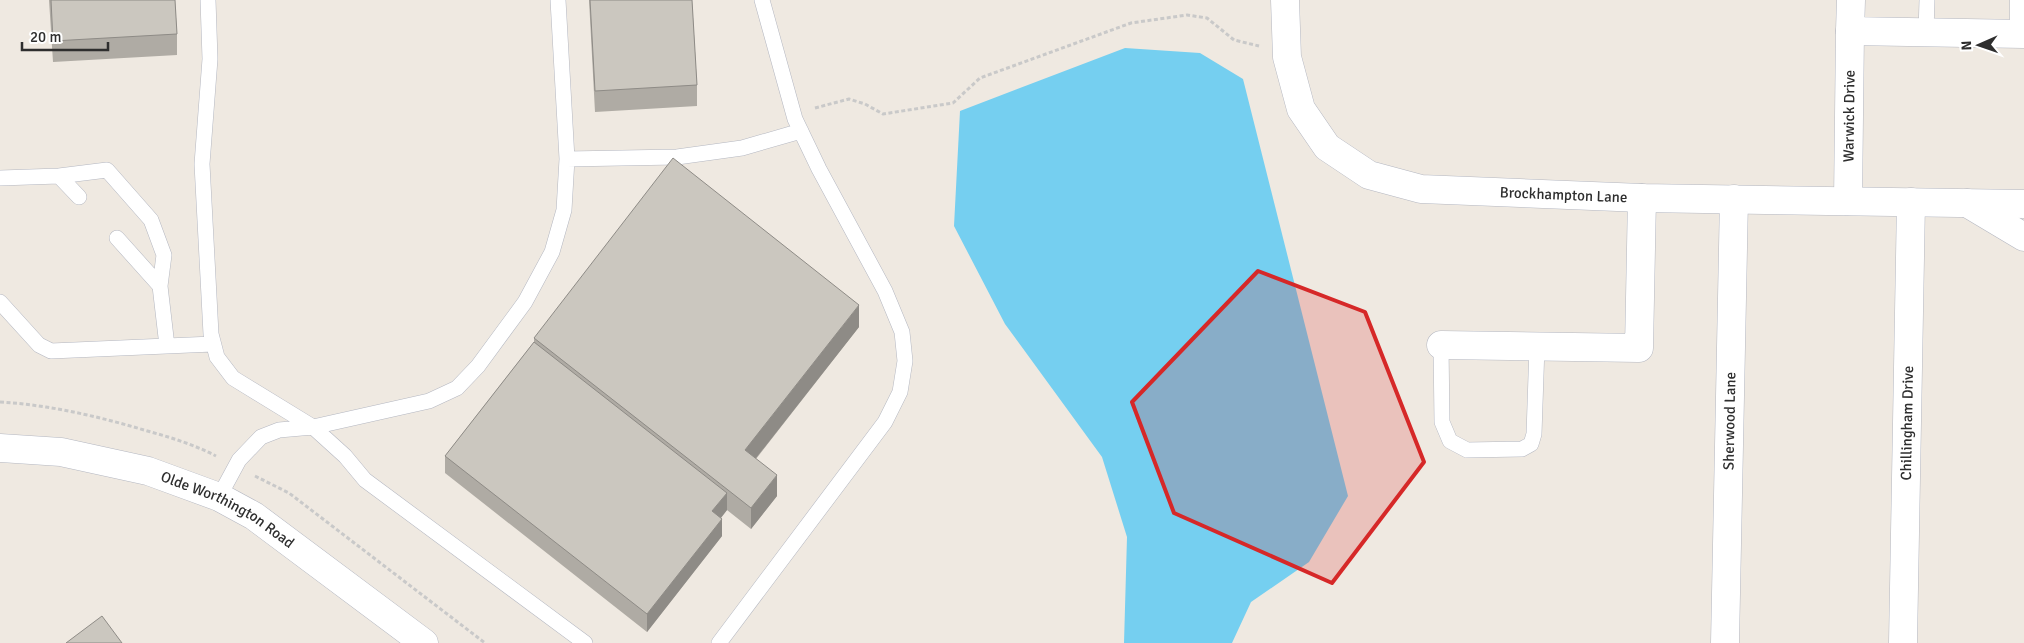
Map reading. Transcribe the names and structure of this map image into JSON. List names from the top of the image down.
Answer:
{
  "streets": {
    "street": [
      "Warwick Drive",
      "Brockhampton Lane",
      "Sherwood Lane",
      "Chillingham Drive",
      "Olde Worthington Road"
    ]
  },
  "crossings": [
    ["Warwick Drive", "Brockhampton Lane"],
    ["Brockhampton Lane", "Sherwood Lane"],
    ["Brockhampton Lane", "Chillingham Drive"]
  ],
  "scale_bar": "20 m",
  "north": "left"
}
